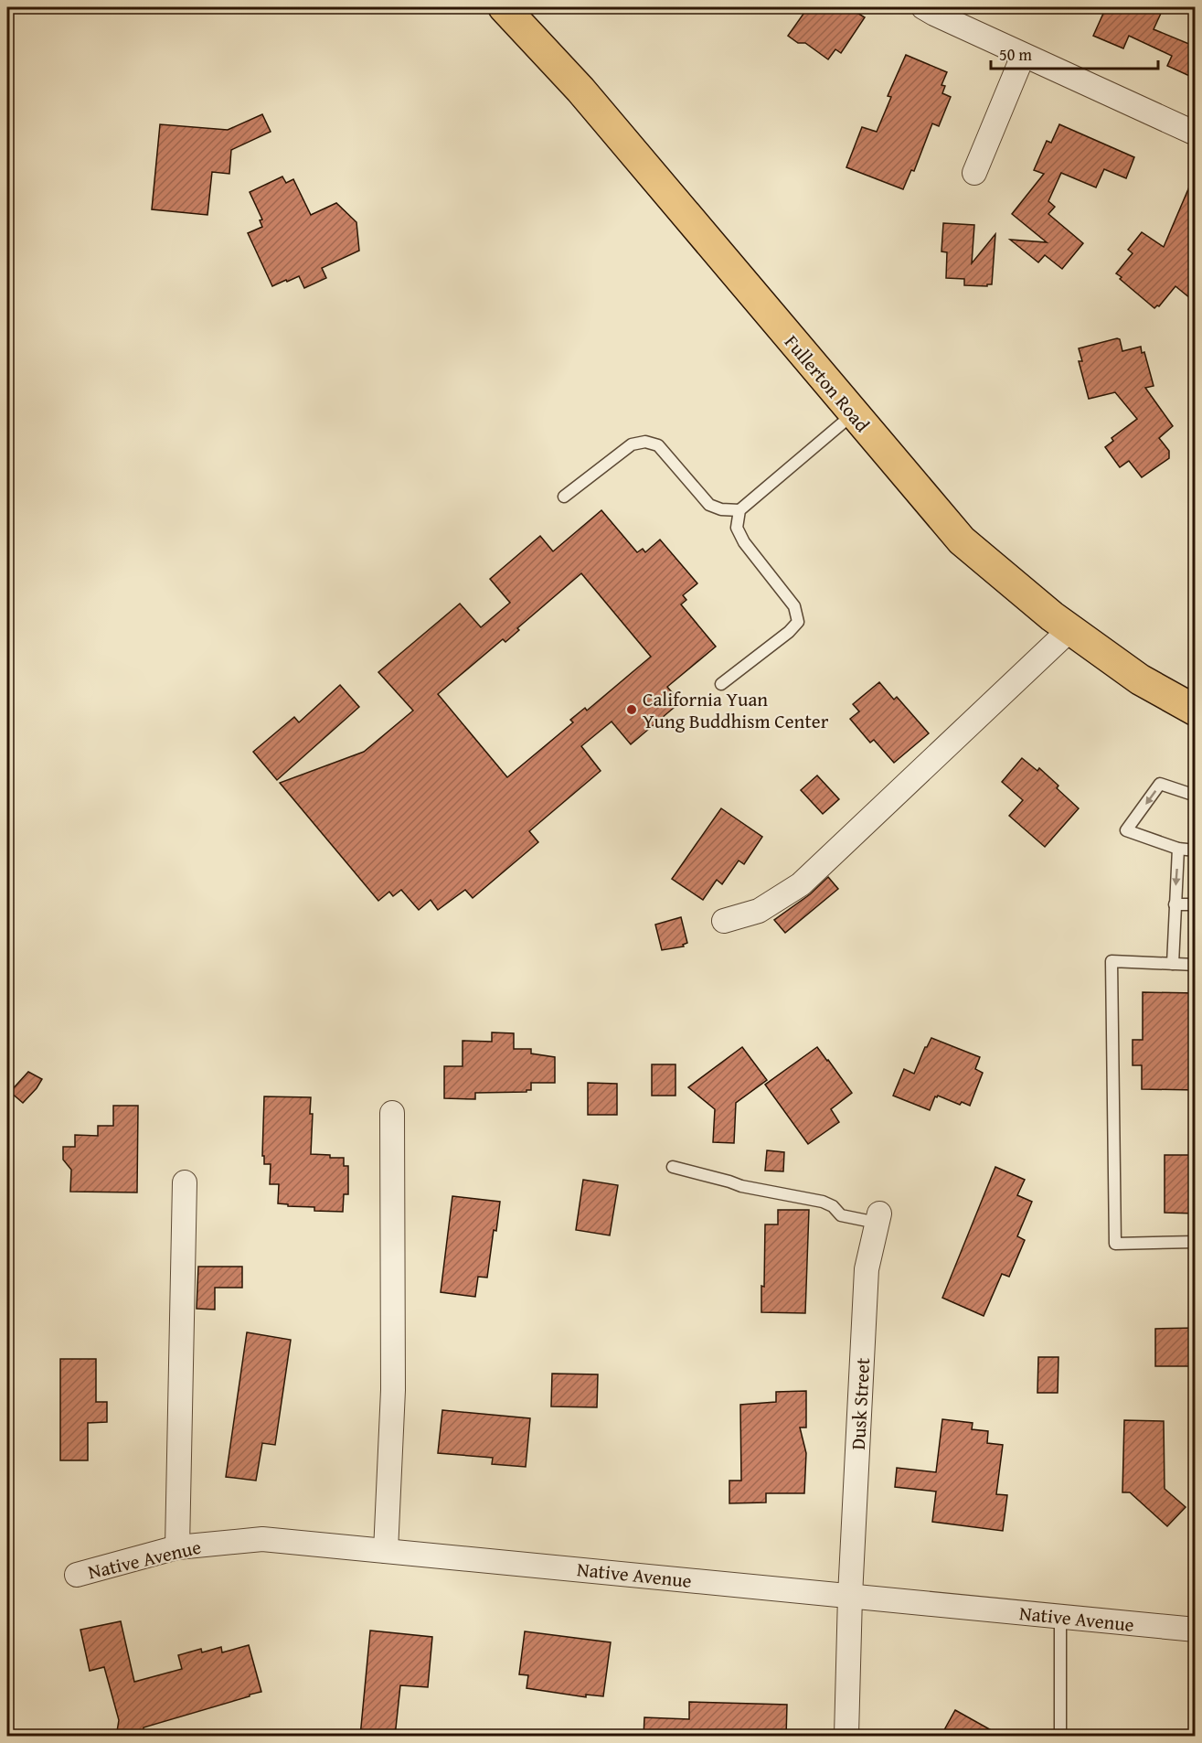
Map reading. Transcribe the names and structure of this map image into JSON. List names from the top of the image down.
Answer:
{
  "streets": {
    "main road": ["Fullerton Road"],
    "street": ["Dusk Street", "Native Avenue"]
  },
  "crossings": [
    ["Dusk Street", "Native Avenue"]
  ],
  "places": ["California Yuan Yung Buddhism Center"],
  "scale_bar": "50 m"
}
